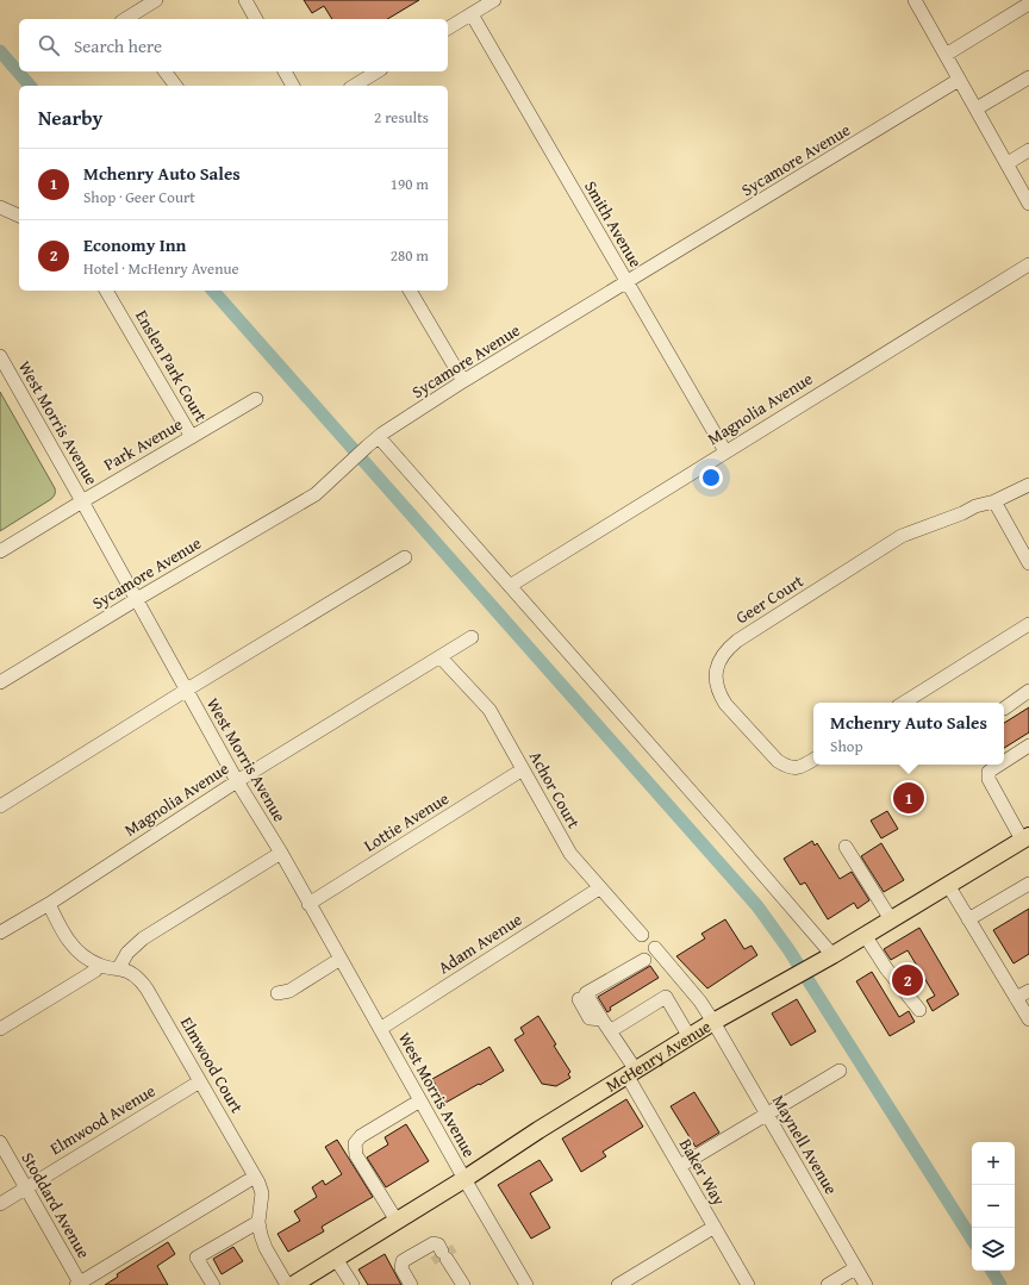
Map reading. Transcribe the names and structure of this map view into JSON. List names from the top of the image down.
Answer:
{
  "streets": {
    "main road": ["McHenry Avenue"],
    "street": [
      "Sycamore Avenue",
      "Smith Avenue",
      "Enslen Park Court",
      "Magnolia Avenue",
      "West Morris Avenue",
      "Park Avenue",
      "Geer Court",
      "Achor Court",
      "Lottie Avenue",
      "Adam Avenue",
      "Elmwood Court",
      "Elmwood Avenue",
      "Maynell Avenue",
      "Baker Way",
      "Stoddard Avenue"
    ]
  },
  "crossings": [
    ["Sycamore Avenue", "Smith Avenue"],
    ["Sycamore Avenue", "West Morris Avenue"],
    ["Smith Avenue", "Magnolia Avenue"],
    ["Enslen Park Court", "Park Avenue"],
    ["Magnolia Avenue", "West Morris Avenue"],
    ["Magnolia Avenue", "Achor Court"],
    ["Magnolia Avenue", "Elmwood Court"],
    ["West Morris Avenue", "Park Avenue"],
    ["West Morris Avenue", "Lottie Avenue"],
    ["West Morris Avenue", "Adam Avenue"],
    ["West Morris Avenue", "McHenry Avenue"],
    ["Achor Court", "Lottie Avenue"],
    ["Achor Court", "Adam Avenue"],
    ["McHenry Avenue", "Maynell Avenue"],
    ["McHenry Avenue", "Baker Way"],
    ["Elmwood Court", "Elmwood Avenue"],
    ["Elmwood Avenue", "Stoddard Avenue"]
  ],
  "page": {
    "search": "Search here",
    "heading": ["Nearby", "2 results"],
    "list": [
      {
        "mark": "1",
        "name": "Mchenry Auto Sales",
        "note": "Shop · Geer Court",
        "value": "190 m"
      },
      {
        "mark": "2",
        "name": "Economy Inn",
        "note": "Hotel · McHenry Avenue",
        "value": "280 m"
      }
    ],
    "popup": ["Mchenry Auto Sales", "Shop"],
    "pins": ["1", "2"],
    "map_buttons": ["+", "−"]
  }
}
